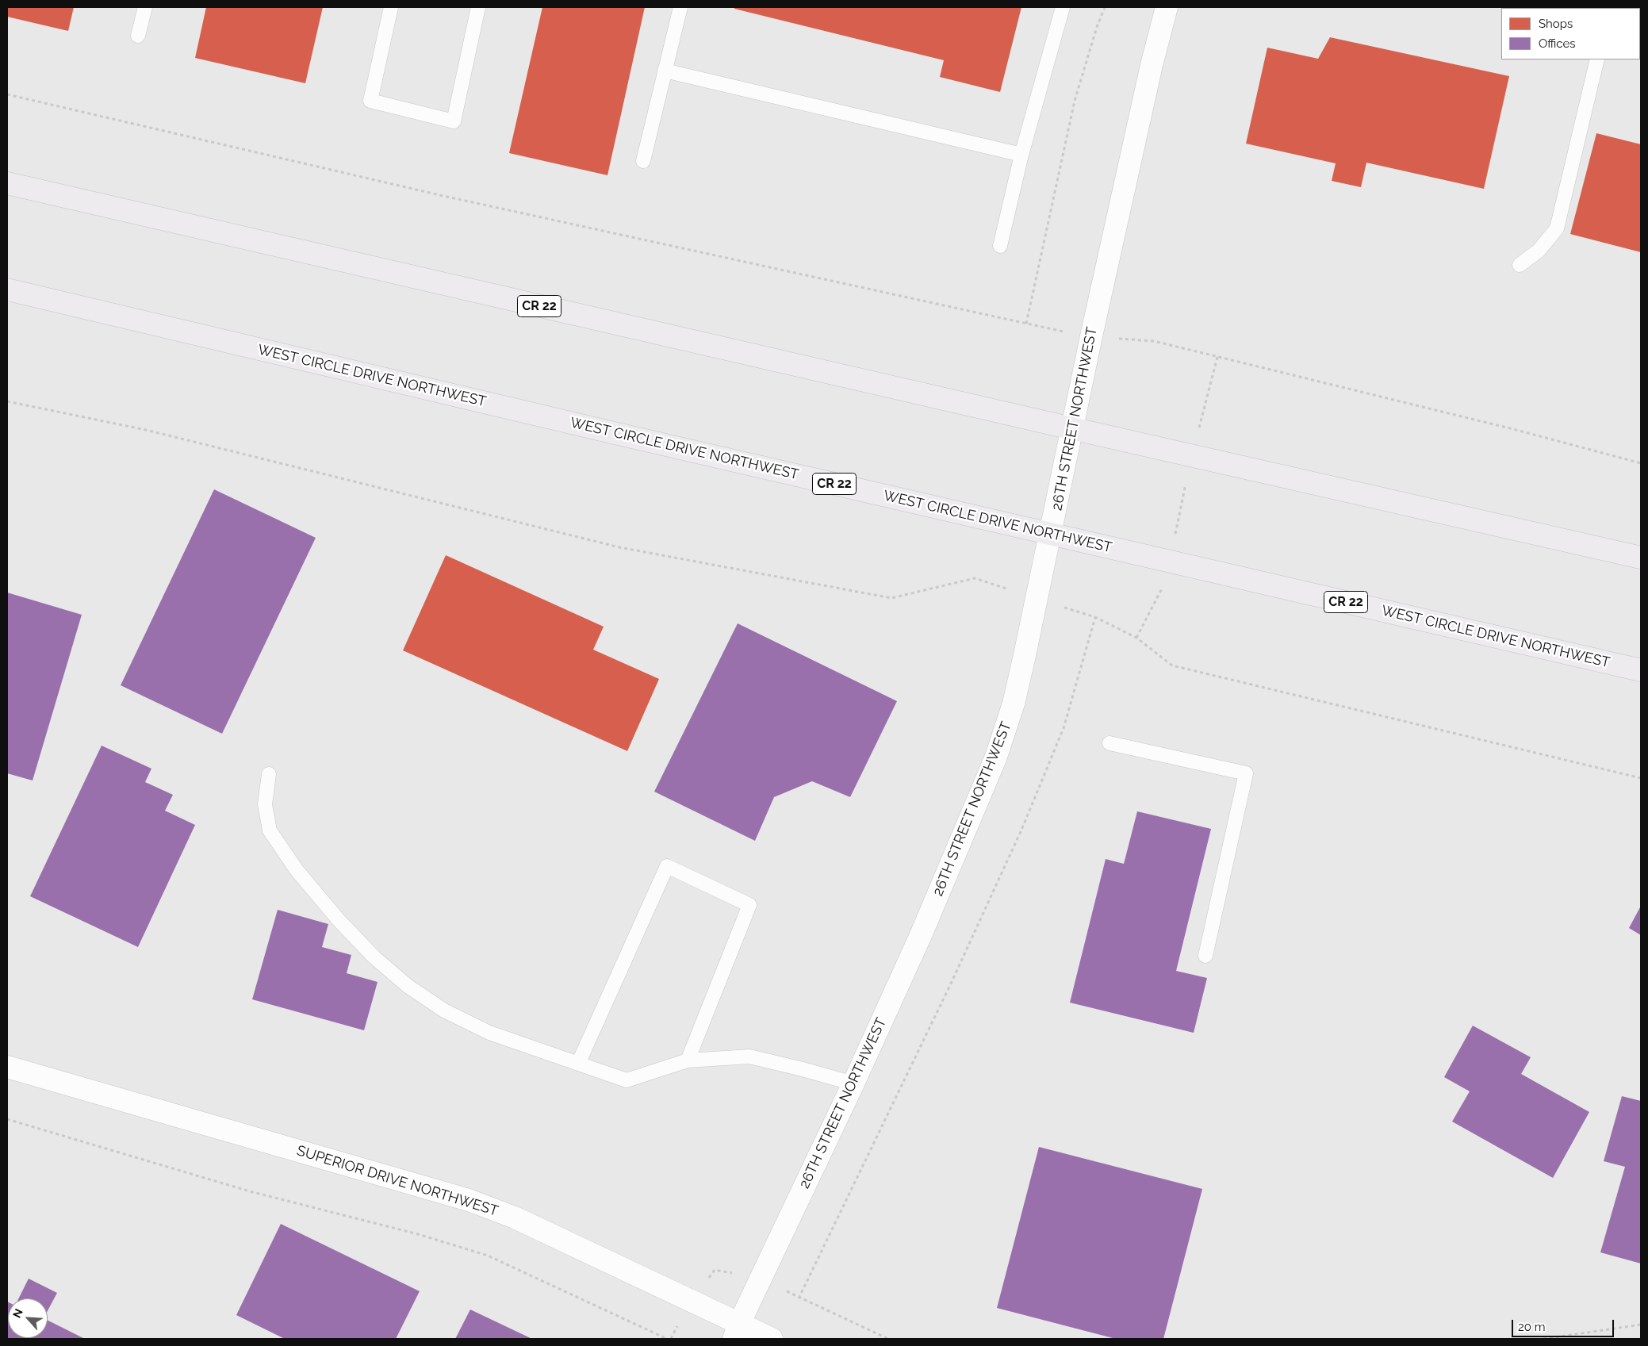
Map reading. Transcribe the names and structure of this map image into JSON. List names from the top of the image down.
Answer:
{
  "streets": {
    "main road": ["CR 22", "WEST CIRCLE DRIVE NORTHWEST"],
    "street": ["26TH STREET NORTHWEST", "SUPERIOR DRIVE NORTHWEST"]
  },
  "crossings": [
    ["CR 22", "26TH STREET NORTHWEST"],
    ["WEST CIRCLE DRIVE NORTHWEST", "26TH STREET NORTHWEST"],
    ["26TH STREET NORTHWEST", "SUPERIOR DRIVE NORTHWEST"]
  ],
  "legend": ["Shops", "Offices"],
  "scale_bar": "20 m",
  "north": "top left"
}
